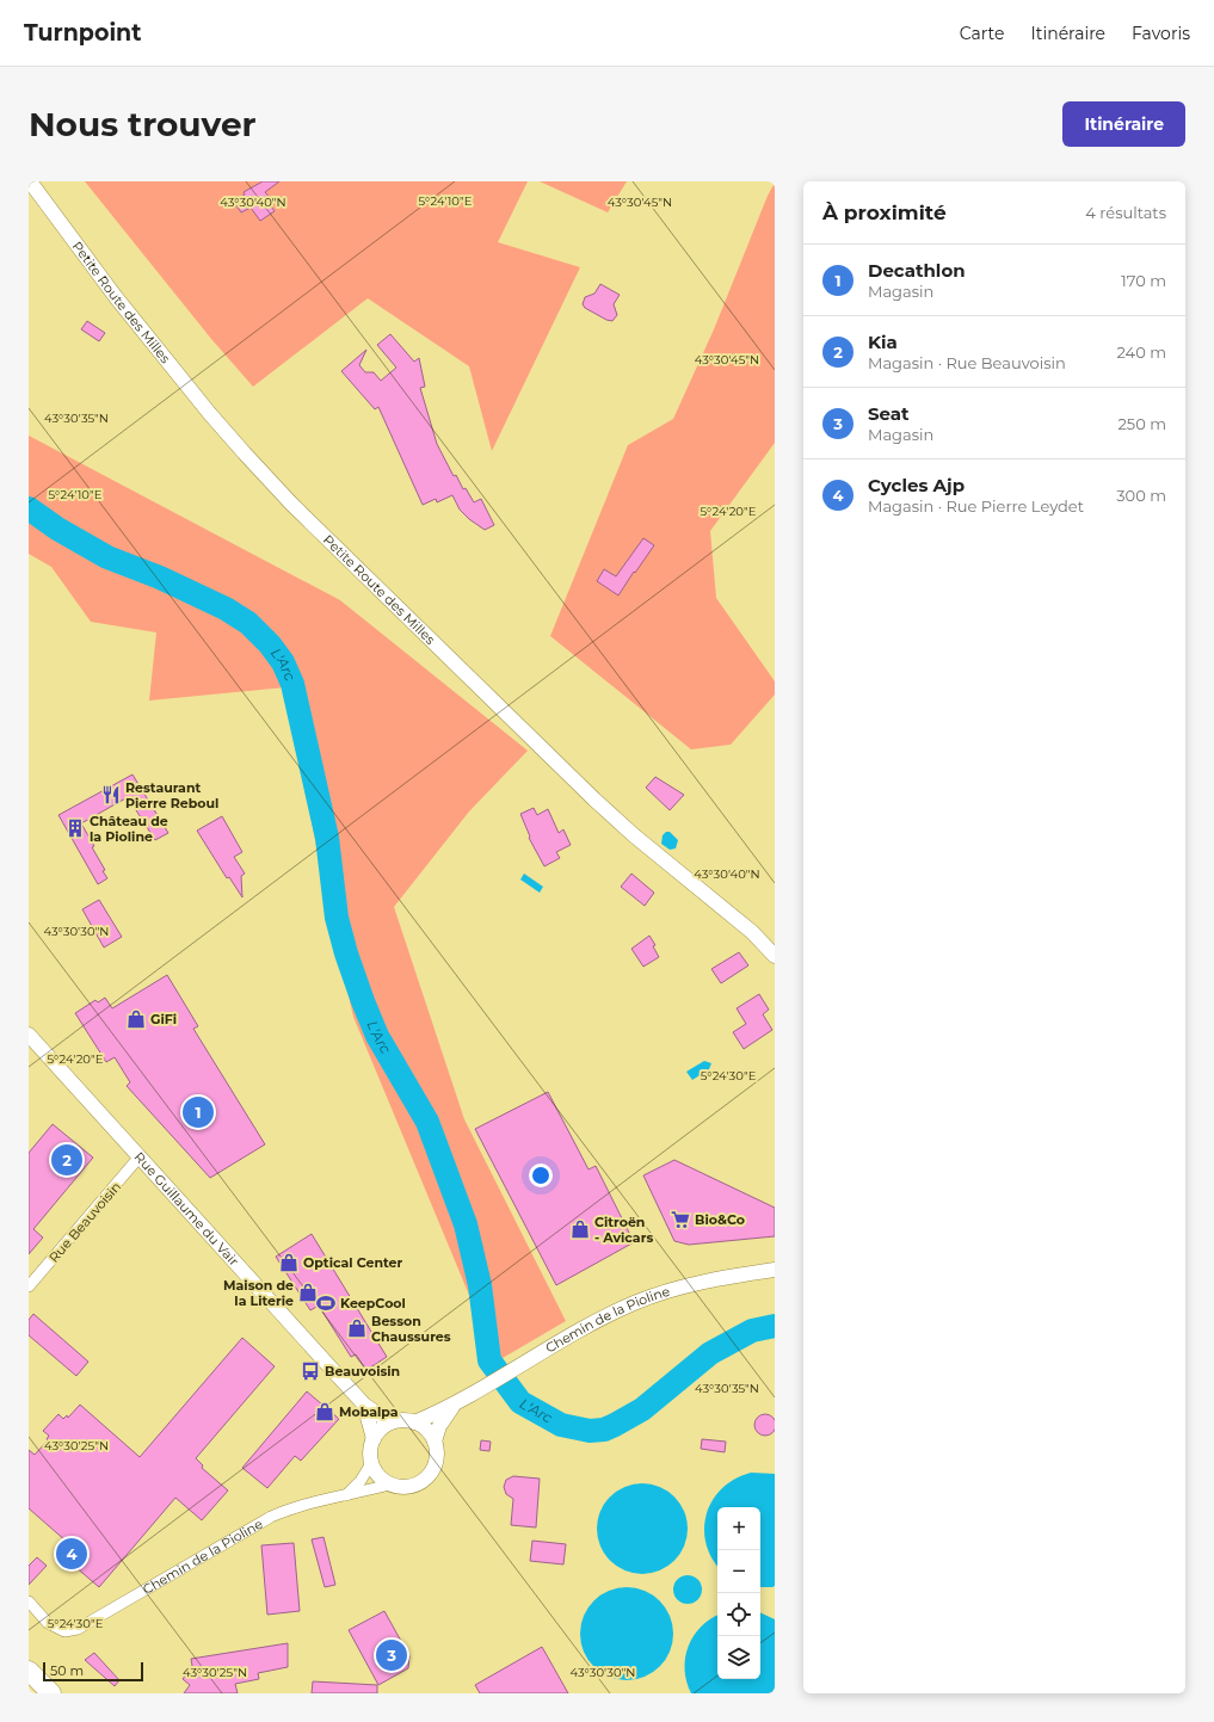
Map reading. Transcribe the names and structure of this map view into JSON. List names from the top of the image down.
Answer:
{
  "streets": {
    "main road": ["Petite Route des Milles", "Rue Guillaume du Vair", "Chemin de la Pioline"],
    "street": ["Rue Beauvoisin"]
  },
  "crossings": [
    ["Rue Guillaume du Vair", "Rue Beauvoisin"],
    ["Rue Guillaume du Vair", "Chemin de la Pioline"]
  ],
  "water": ["L'Arc"],
  "places": {
    "restaurant": ["Restaurant Pierre Reboul"],
    "building": ["Château de la Pioline"],
    "shop": [
      "GiFi",
      "Citroën - Avicars",
      "Optical Center",
      "Maison de la Literie",
      "Besson Chaussures",
      "Mobalpa"
    ],
    "supermarket": ["Bio&Co"],
    "sports": ["KeepCool"],
    "bus stop": ["Beauvoisin"]
  },
  "scale_bar": "50 m",
  "page": {
    "header": "Turnpoint",
    "nav": ["Carte", "Itinéraire", "Favoris"],
    "buttons": "Itinéraire",
    "title": "Nous trouver",
    "heading": ["À proximité", "4 résultats"],
    "list": [
      {
        "mark": "1",
        "name": "Decathlon",
        "note": "Magasin",
        "value": "170 m"
      },
      {
        "mark": "2",
        "name": "Kia",
        "note": "Magasin · Rue Beauvoisin",
        "value": "240 m"
      },
      {
        "mark": "3",
        "name": "Seat",
        "note": "Magasin",
        "value": "250 m"
      },
      {
        "mark": "4",
        "name": "Cycles Ajp",
        "note": "Magasin · Rue Pierre Leydet",
        "value": "300 m"
      }
    ],
    "pins": [
      "1",
      "2",
      "4",
      "3"
    ],
    "map_buttons": ["+", "−"],
    "scale": "50 m"
  },
  "coordinates": [
    "5°24'10\"E",
    "43°30'40\"N",
    "43°30'45\"N",
    "43°30'35\"N",
    "5°24'20\"E",
    "43°30'30\"N",
    "5°24'30\"E",
    "43°30'25\"N"
  ]
}
